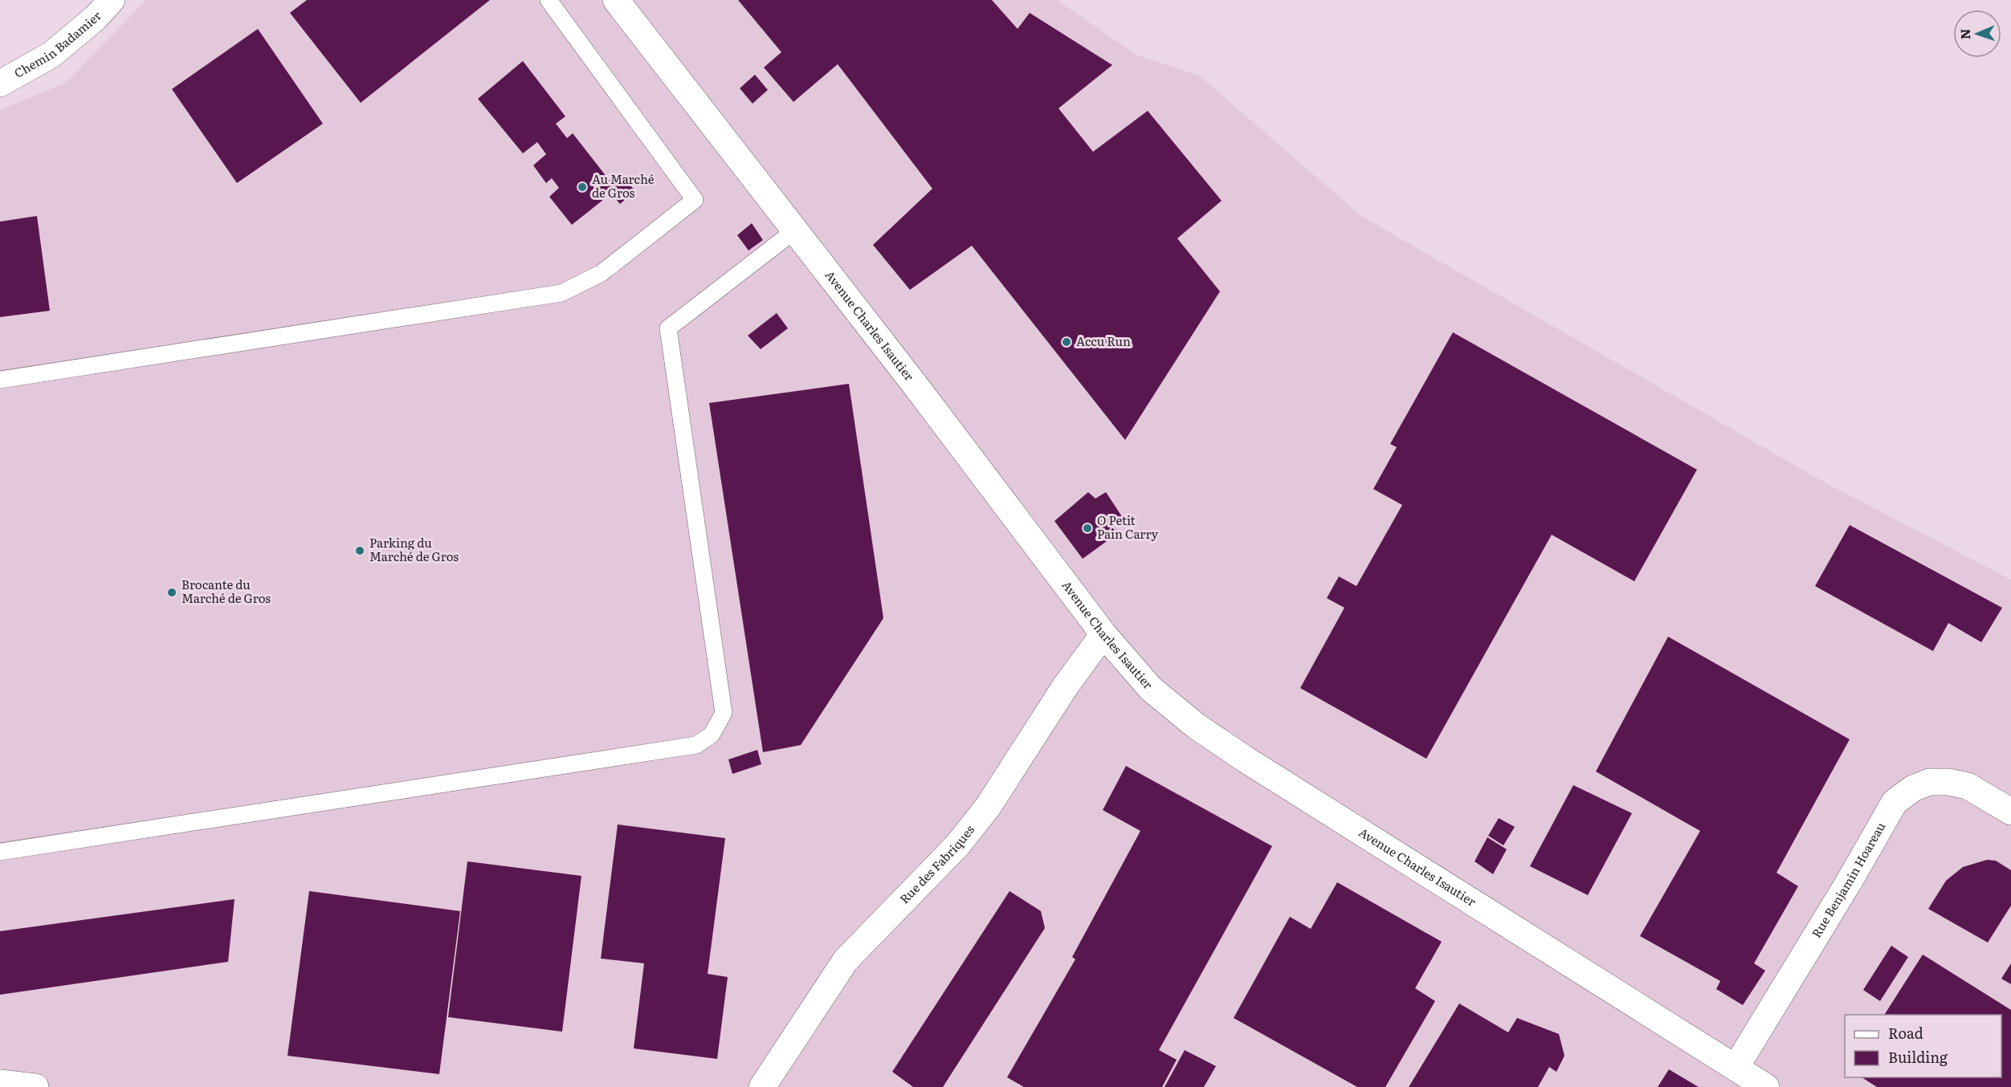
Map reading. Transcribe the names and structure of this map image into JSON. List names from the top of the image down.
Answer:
{
  "streets": {
    "street": [
      "Chemin Badamier",
      "Avenue Charles Isautier",
      "Rue des Fabriques",
      "Rue Benjamin Hoareau"
    ]
  },
  "crossings": [
    ["Avenue Charles Isautier", "Rue des Fabriques"],
    ["Avenue Charles Isautier", "Rue Benjamin Hoareau"]
  ],
  "places": [
    "Au Marché de Gros",
    "Accu Run",
    "O Petit Pain Carry",
    "Parking du Marché de Gros",
    "Brocante du Marché de Gros"
  ],
  "legend": ["Road", "Building"],
  "north": "left"
}
